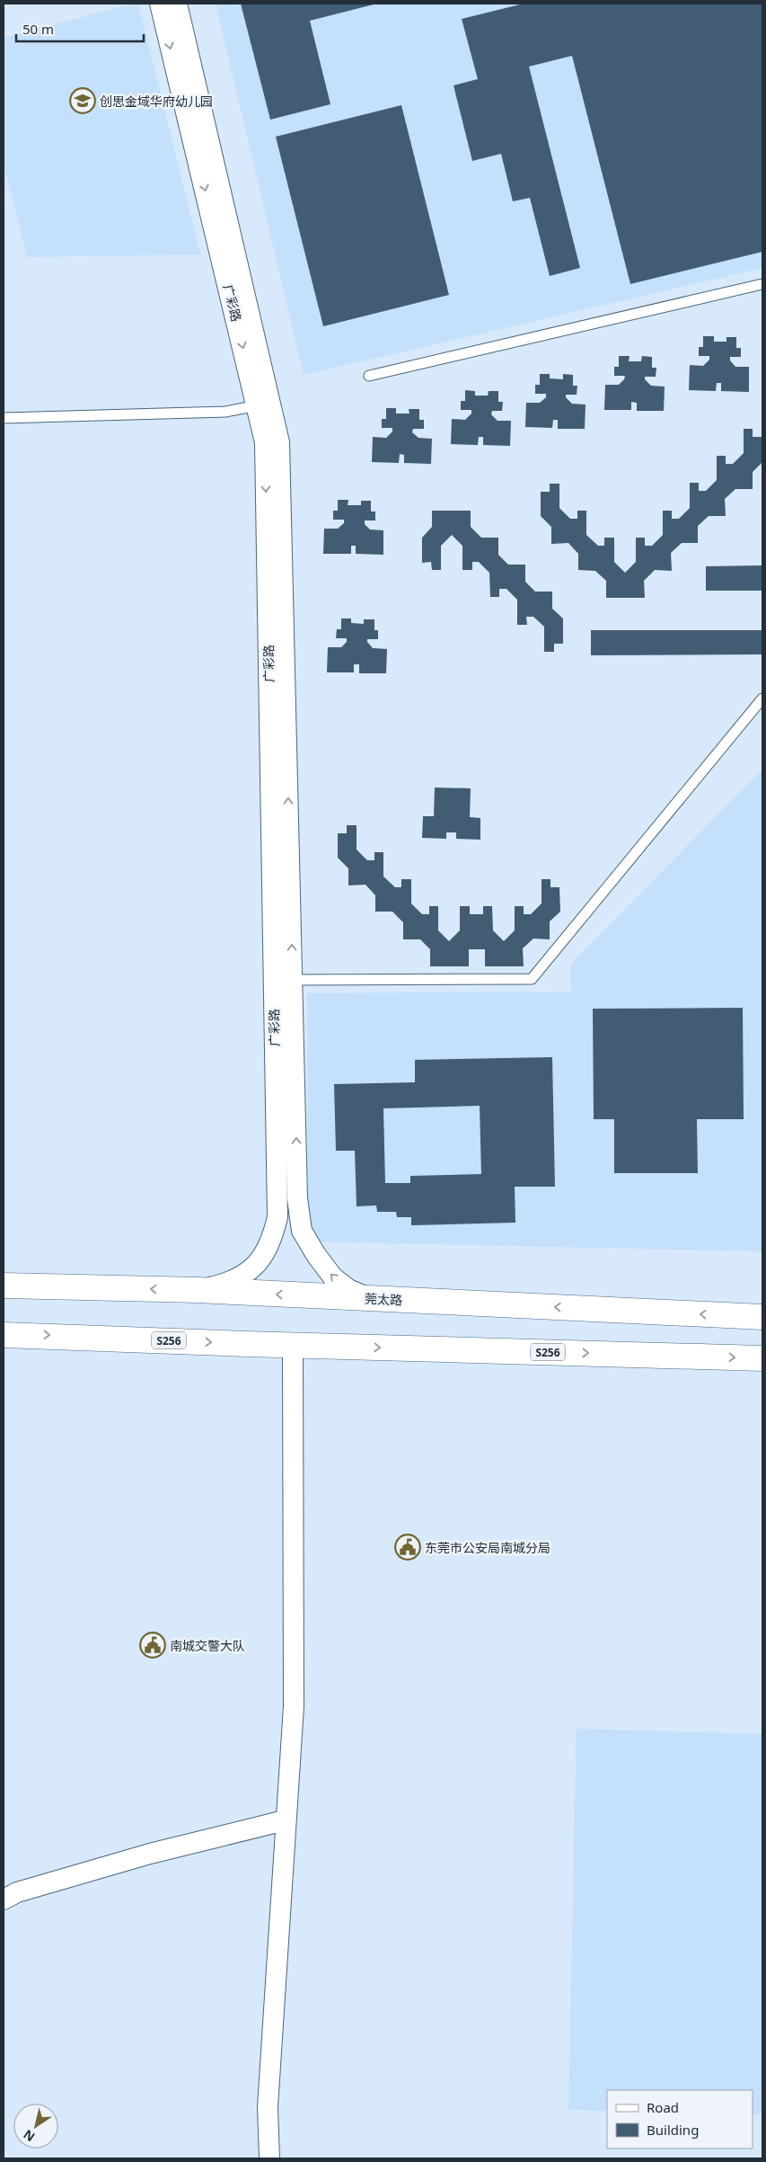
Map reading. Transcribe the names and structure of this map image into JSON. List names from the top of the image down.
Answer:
{
  "streets": {
    "main road": ["莞太路", "S256"],
    "street": ["广彩路"]
  },
  "crossings": [
    ["广彩路", "莞太路"]
  ],
  "places": {
    "school or university": ["创思金域华府幼儿园"],
    "public building": ["东莞市公安局南城分局", "南城交警大队"]
  },
  "legend": ["Road", "Building"],
  "scale_bar": "50 m",
  "north": "bottom left"
}
